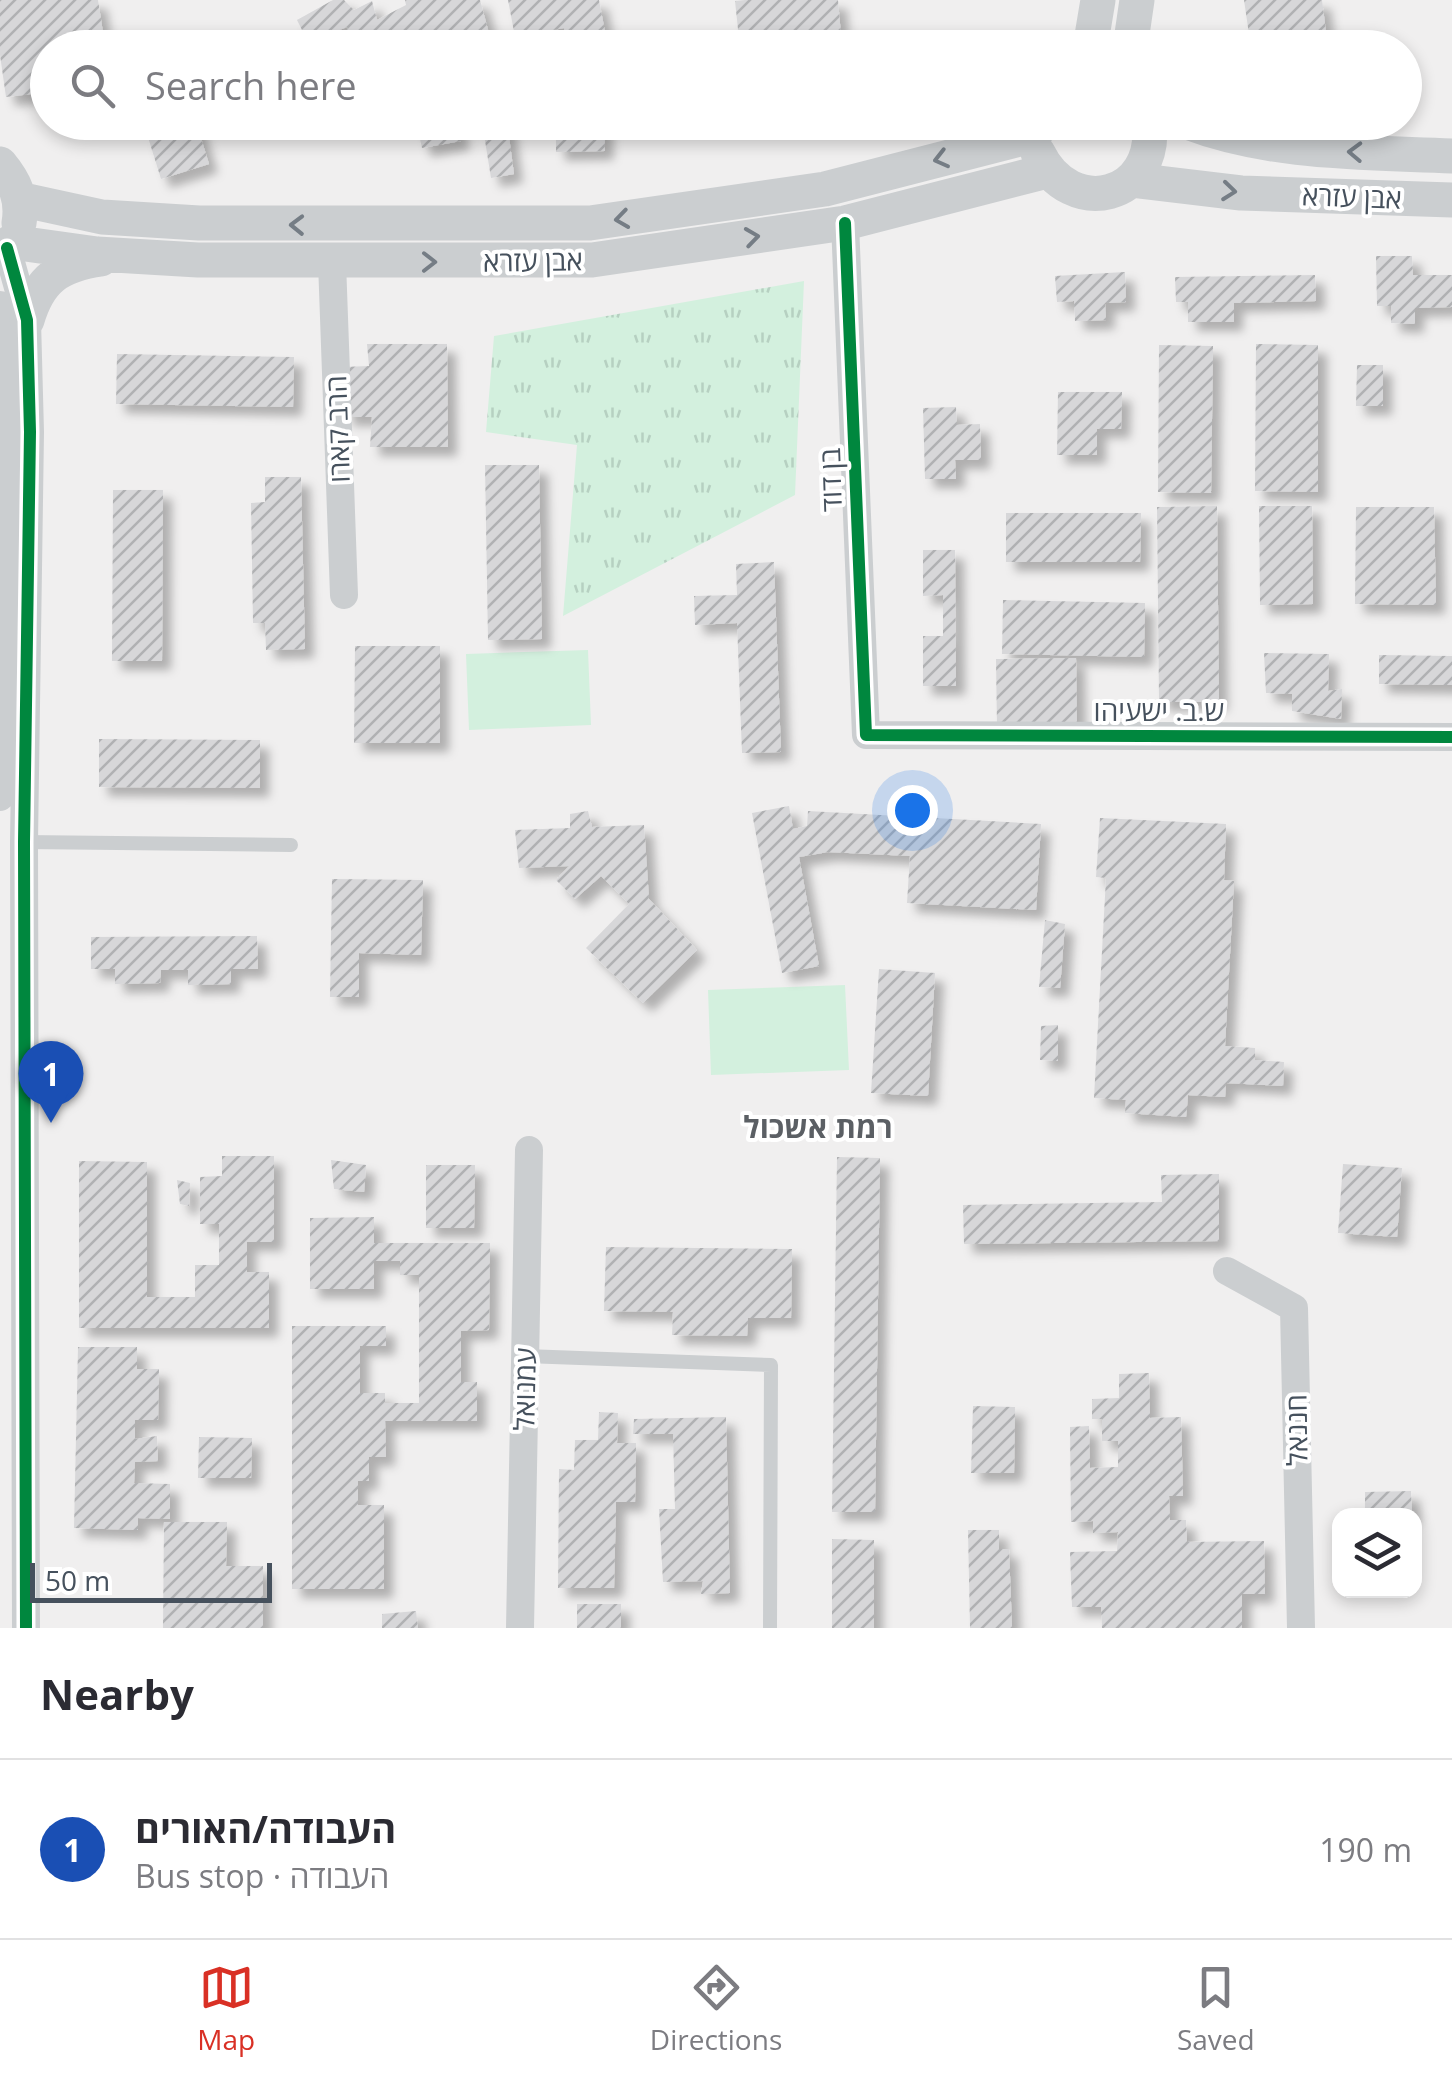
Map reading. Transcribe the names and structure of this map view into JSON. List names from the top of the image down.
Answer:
{
  "streets": {
    "street": [
      "אבן עזרא",
      "הרב קארו",
      "בן דוד",
      "ש.ב. ישעיהו",
      "עמנואל",
      "חננאל"
    ]
  },
  "crossings": [
    ["אבן עזרא", "הרב קארו"],
    ["אבן עזרא", "בן דוד"],
    ["בן דוד", "ש.ב. ישעיהו"]
  ],
  "districts": ["רמת אשכול"],
  "scale_bar": "50 m",
  "page": {
    "search": "Search here",
    "pins": "1",
    "scale": "50 m",
    "heading": "Nearby",
    "list": [
      {
        "mark": "1",
        "name": "העבודה/האורים",
        "note": "Bus stop · העבודה",
        "value": "190 m"
      }
    ],
    "nav": ["Map", "Directions", "Saved"]
  }
}
